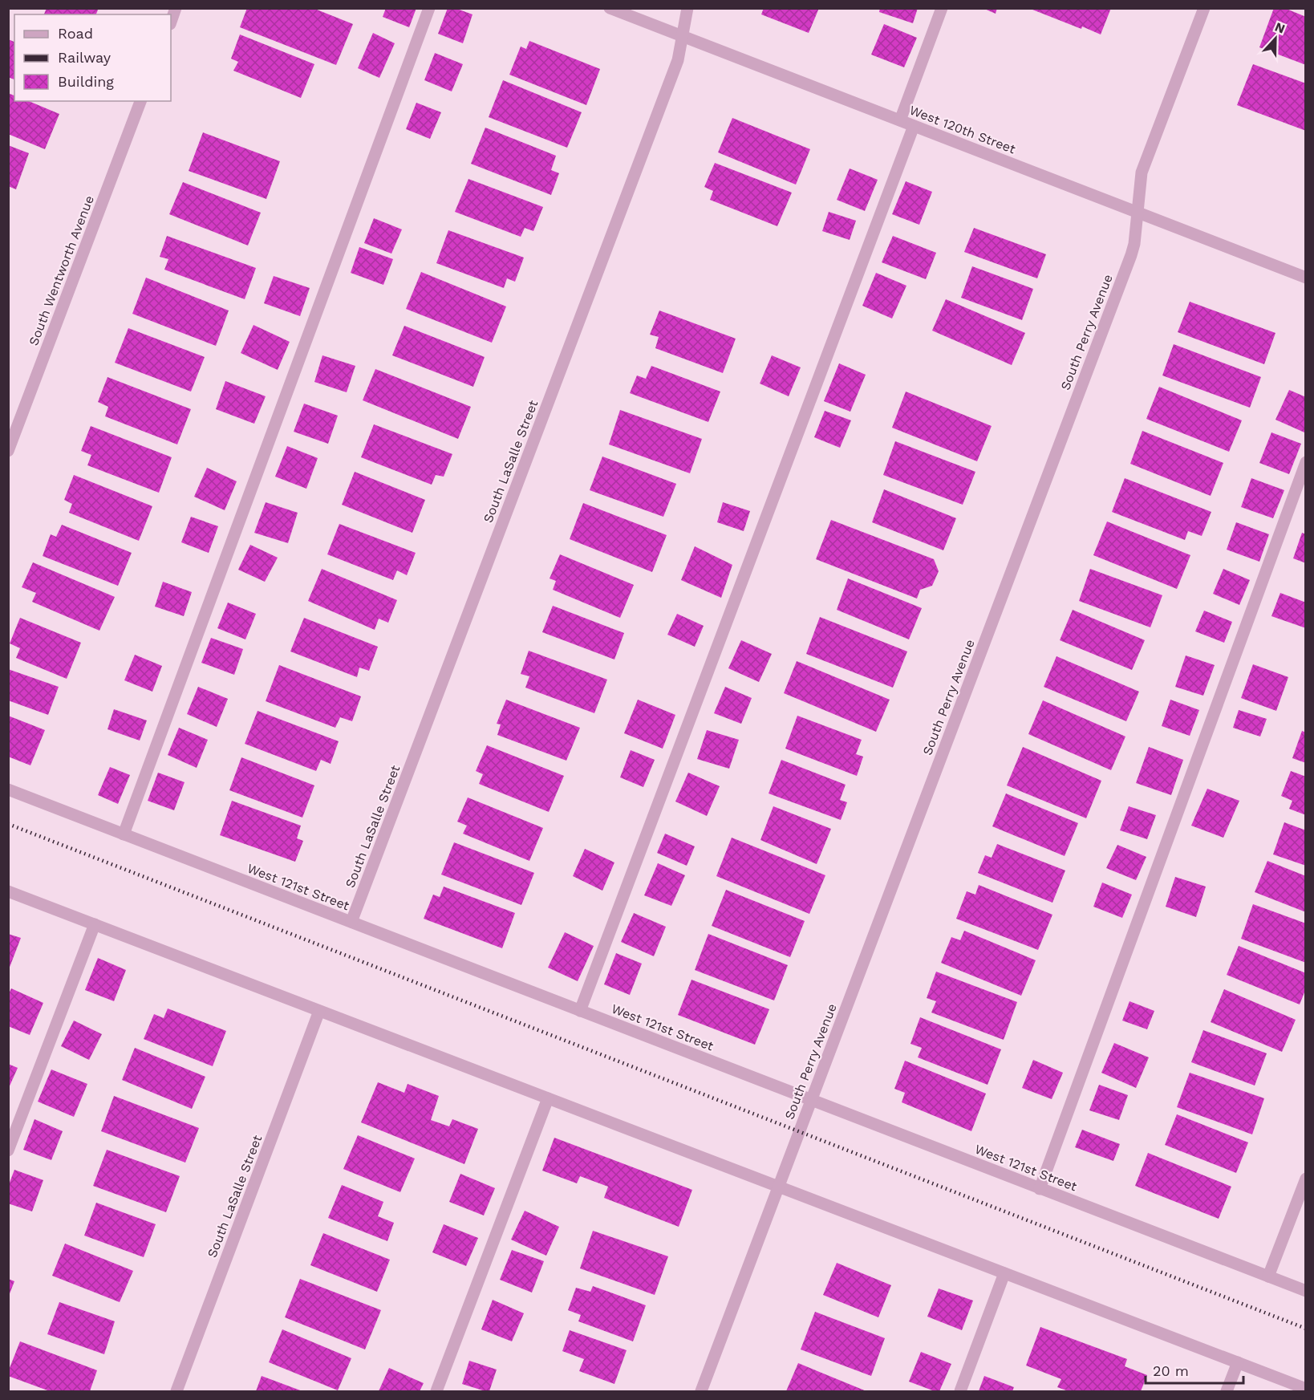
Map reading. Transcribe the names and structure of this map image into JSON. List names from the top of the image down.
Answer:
{
  "streets": {
    "street": [
      "West 120th Street",
      "South Wentworth Avenue",
      "South Perry Avenue",
      "South LaSalle Street",
      "West 121st Street"
    ]
  },
  "crossings": [
    ["West 120th Street", "South Perry Avenue"],
    ["West 120th Street", "South LaSalle Street"],
    ["South Perry Avenue", "West 121st Street"],
    ["South LaSalle Street", "West 121st Street"]
  ],
  "legend": ["Road", "Railway", "Building"],
  "scale_bar": "20 m",
  "north": "top"
}
